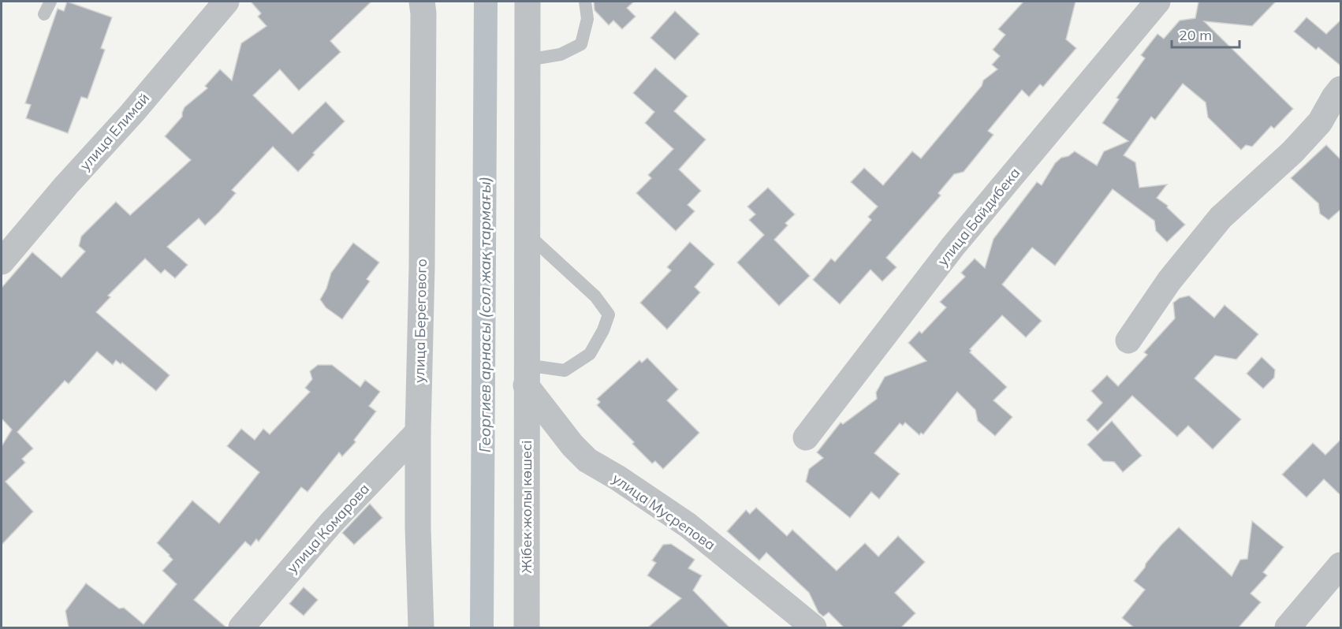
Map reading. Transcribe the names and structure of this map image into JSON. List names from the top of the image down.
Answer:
{
  "streets": {
    "street": [
      "улица Елимай",
      "улица Байдибека",
      "улица Берегового",
      "Жібек жолы көшесі",
      "улица Мусрепова",
      "улица Комарова"
    ]
  },
  "crossings": [
    ["улица Берегового", "улица Комарова"],
    ["Жібек жолы көшесі", "улица Мусрепова"]
  ],
  "water": ["Георгиев арнасы (сол жақ тармағы)"],
  "scale_bar": "20 m"
}
